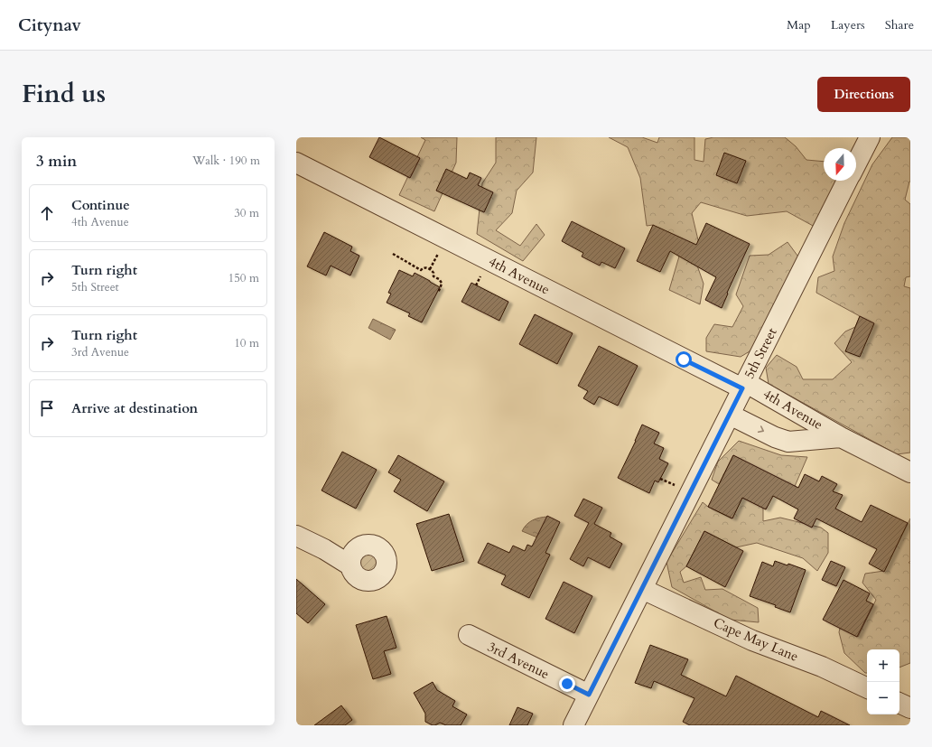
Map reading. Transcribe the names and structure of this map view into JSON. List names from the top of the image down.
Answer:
{
  "streets": {
    "street": [
      "4th Avenue",
      "5th Street",
      "Cape May Lane",
      "3rd Avenue"
    ]
  },
  "crossings": [
    ["4th Avenue", "5th Street"],
    ["5th Street", "Cape May Lane"],
    ["5th Street", "3rd Avenue"]
  ],
  "north": "bottom",
  "page": {
    "header": "Citynav",
    "nav": ["Map", "Layers", "Share"],
    "title": "Find us",
    "buttons": "Directions",
    "heading": ["3 min", "Walk · 190 m"],
    "list": [
      ["Continue", "4th Avenue", "30 m"],
      ["Turn right", "5th Street", "150 m"],
      ["Turn right", "3rd Avenue", "10 m"],
      "Arrive at destination"
    ],
    "map_buttons": ["+", "−"]
  }
}
